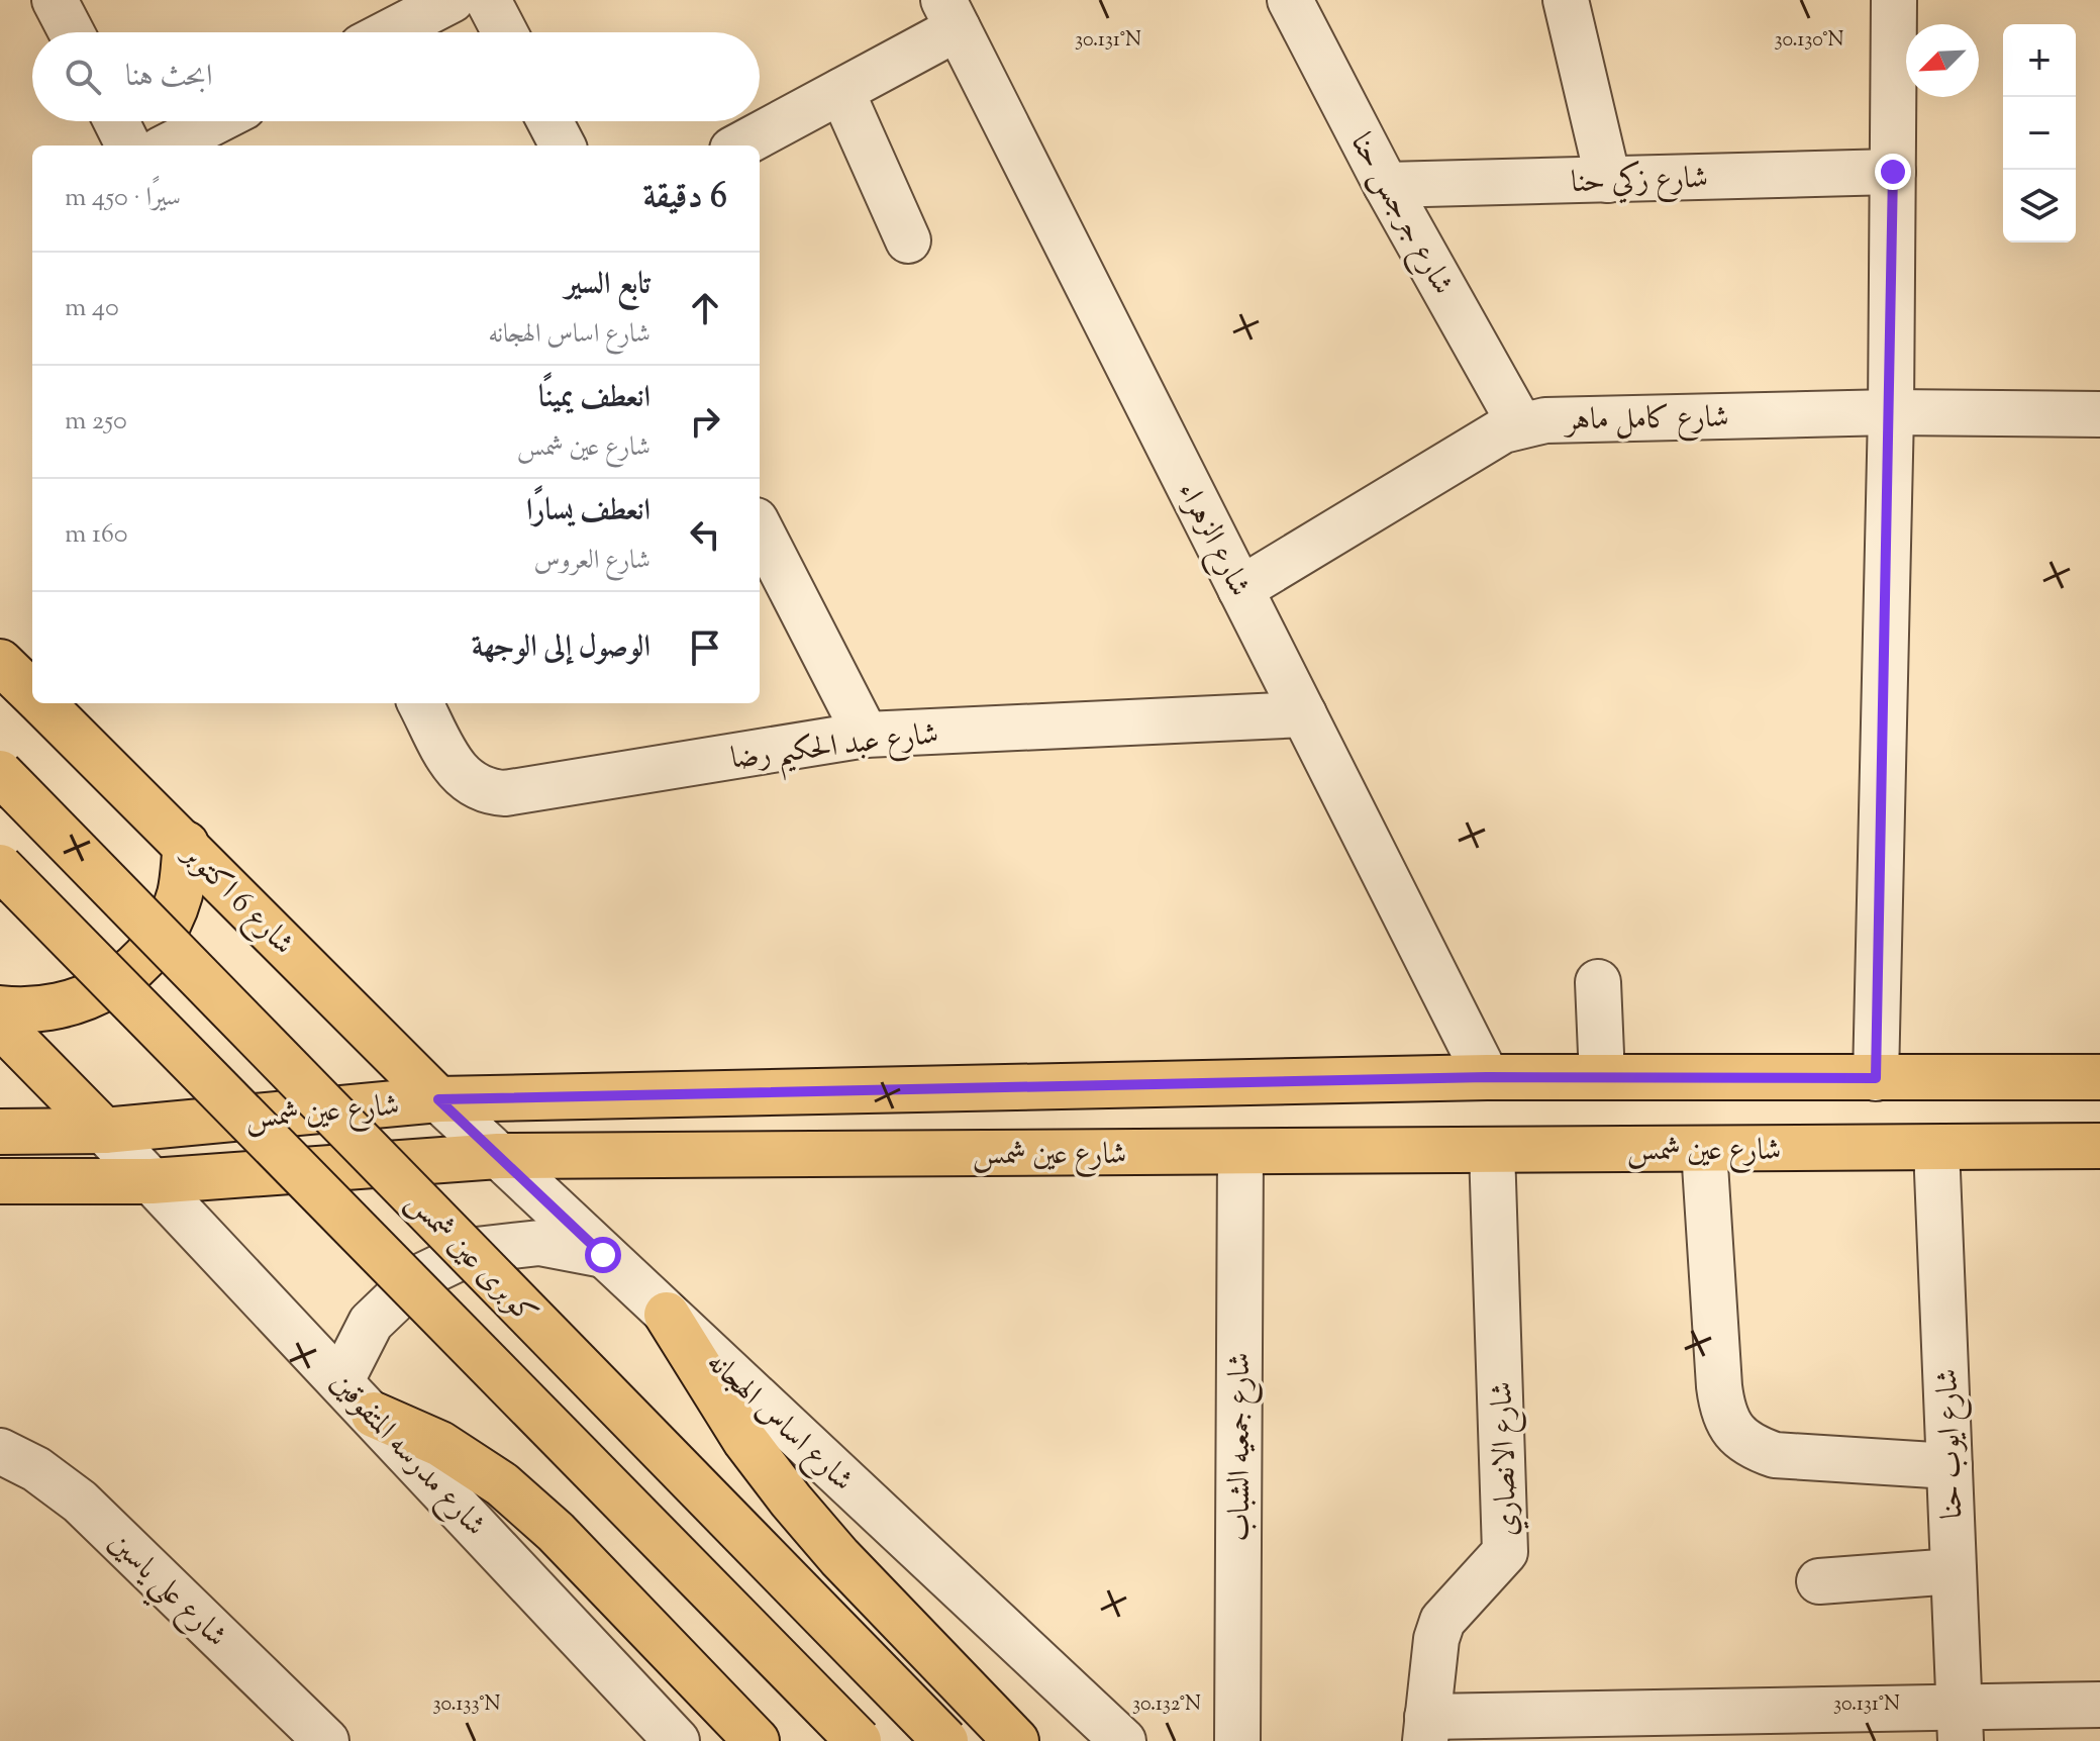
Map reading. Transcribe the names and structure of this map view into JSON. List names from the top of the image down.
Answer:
{
  "streets": {
    "main road": ["شارع 6 اكتوبر", "شارع عين شمس", "كوبرى عين شمس"],
    "street": [
      "شارع زكي حنا",
      "شارع جرجس حنا",
      "شارع كامل ماهر",
      "شارع الزهراء",
      "شارع عبد الحكيم رضا",
      "شارع اساس الهجانه",
      "شارع ايوب حنا",
      "شارع جمعيه الشباب",
      "شارع مدرسه المتفوقين",
      "شارع الانصاري",
      "شارع علي ياسين"
    ]
  },
  "crossings": [
    ["شارع زكي حنا", "شارع جرجس حنا"],
    ["شارع جرجس حنا", "شارع كامل ماهر"],
    ["شارع كامل ماهر", "شارع الزهراء"],
    ["شارع الزهراء", "شارع عبد الحكيم رضا"],
    ["شارع الزهراء", "شارع عين شمس"],
    ["شارع 6 اكتوبر", "شارع عين شمس"],
    ["شارع 6 اكتوبر", "شارع اساس الهجانه"],
    ["شارع عين شمس", "شارع اساس الهجانه"],
    ["شارع عين شمس", "شارع ايوب حنا"],
    ["شارع عين شمس", "شارع جمعيه الشباب"],
    ["شارع عين شمس", "شارع مدرسه المتفوقين"],
    ["شارع عين شمس", "شارع الانصاري"]
  ],
  "north": "bottom left",
  "page": {
    "map_buttons": ["+", "−"],
    "search": "ابحث هنا",
    "heading": ["6 دقيقة", "سيرًا · 450 m"],
    "list": [
      ["تابع السير", "شارع اساس الهجانه", "40 m"],
      ["انعطف يمينًا", "شارع عين شمس", "250 m"],
      ["انعطف يسارًا", "شارع العروس", "160 m"],
      "الوصول إلى الوجهة"
    ]
  },
  "coordinates": [
    "30.131°N",
    "30.130°N",
    "30.133°N",
    "30.132°N"
  ]
}
